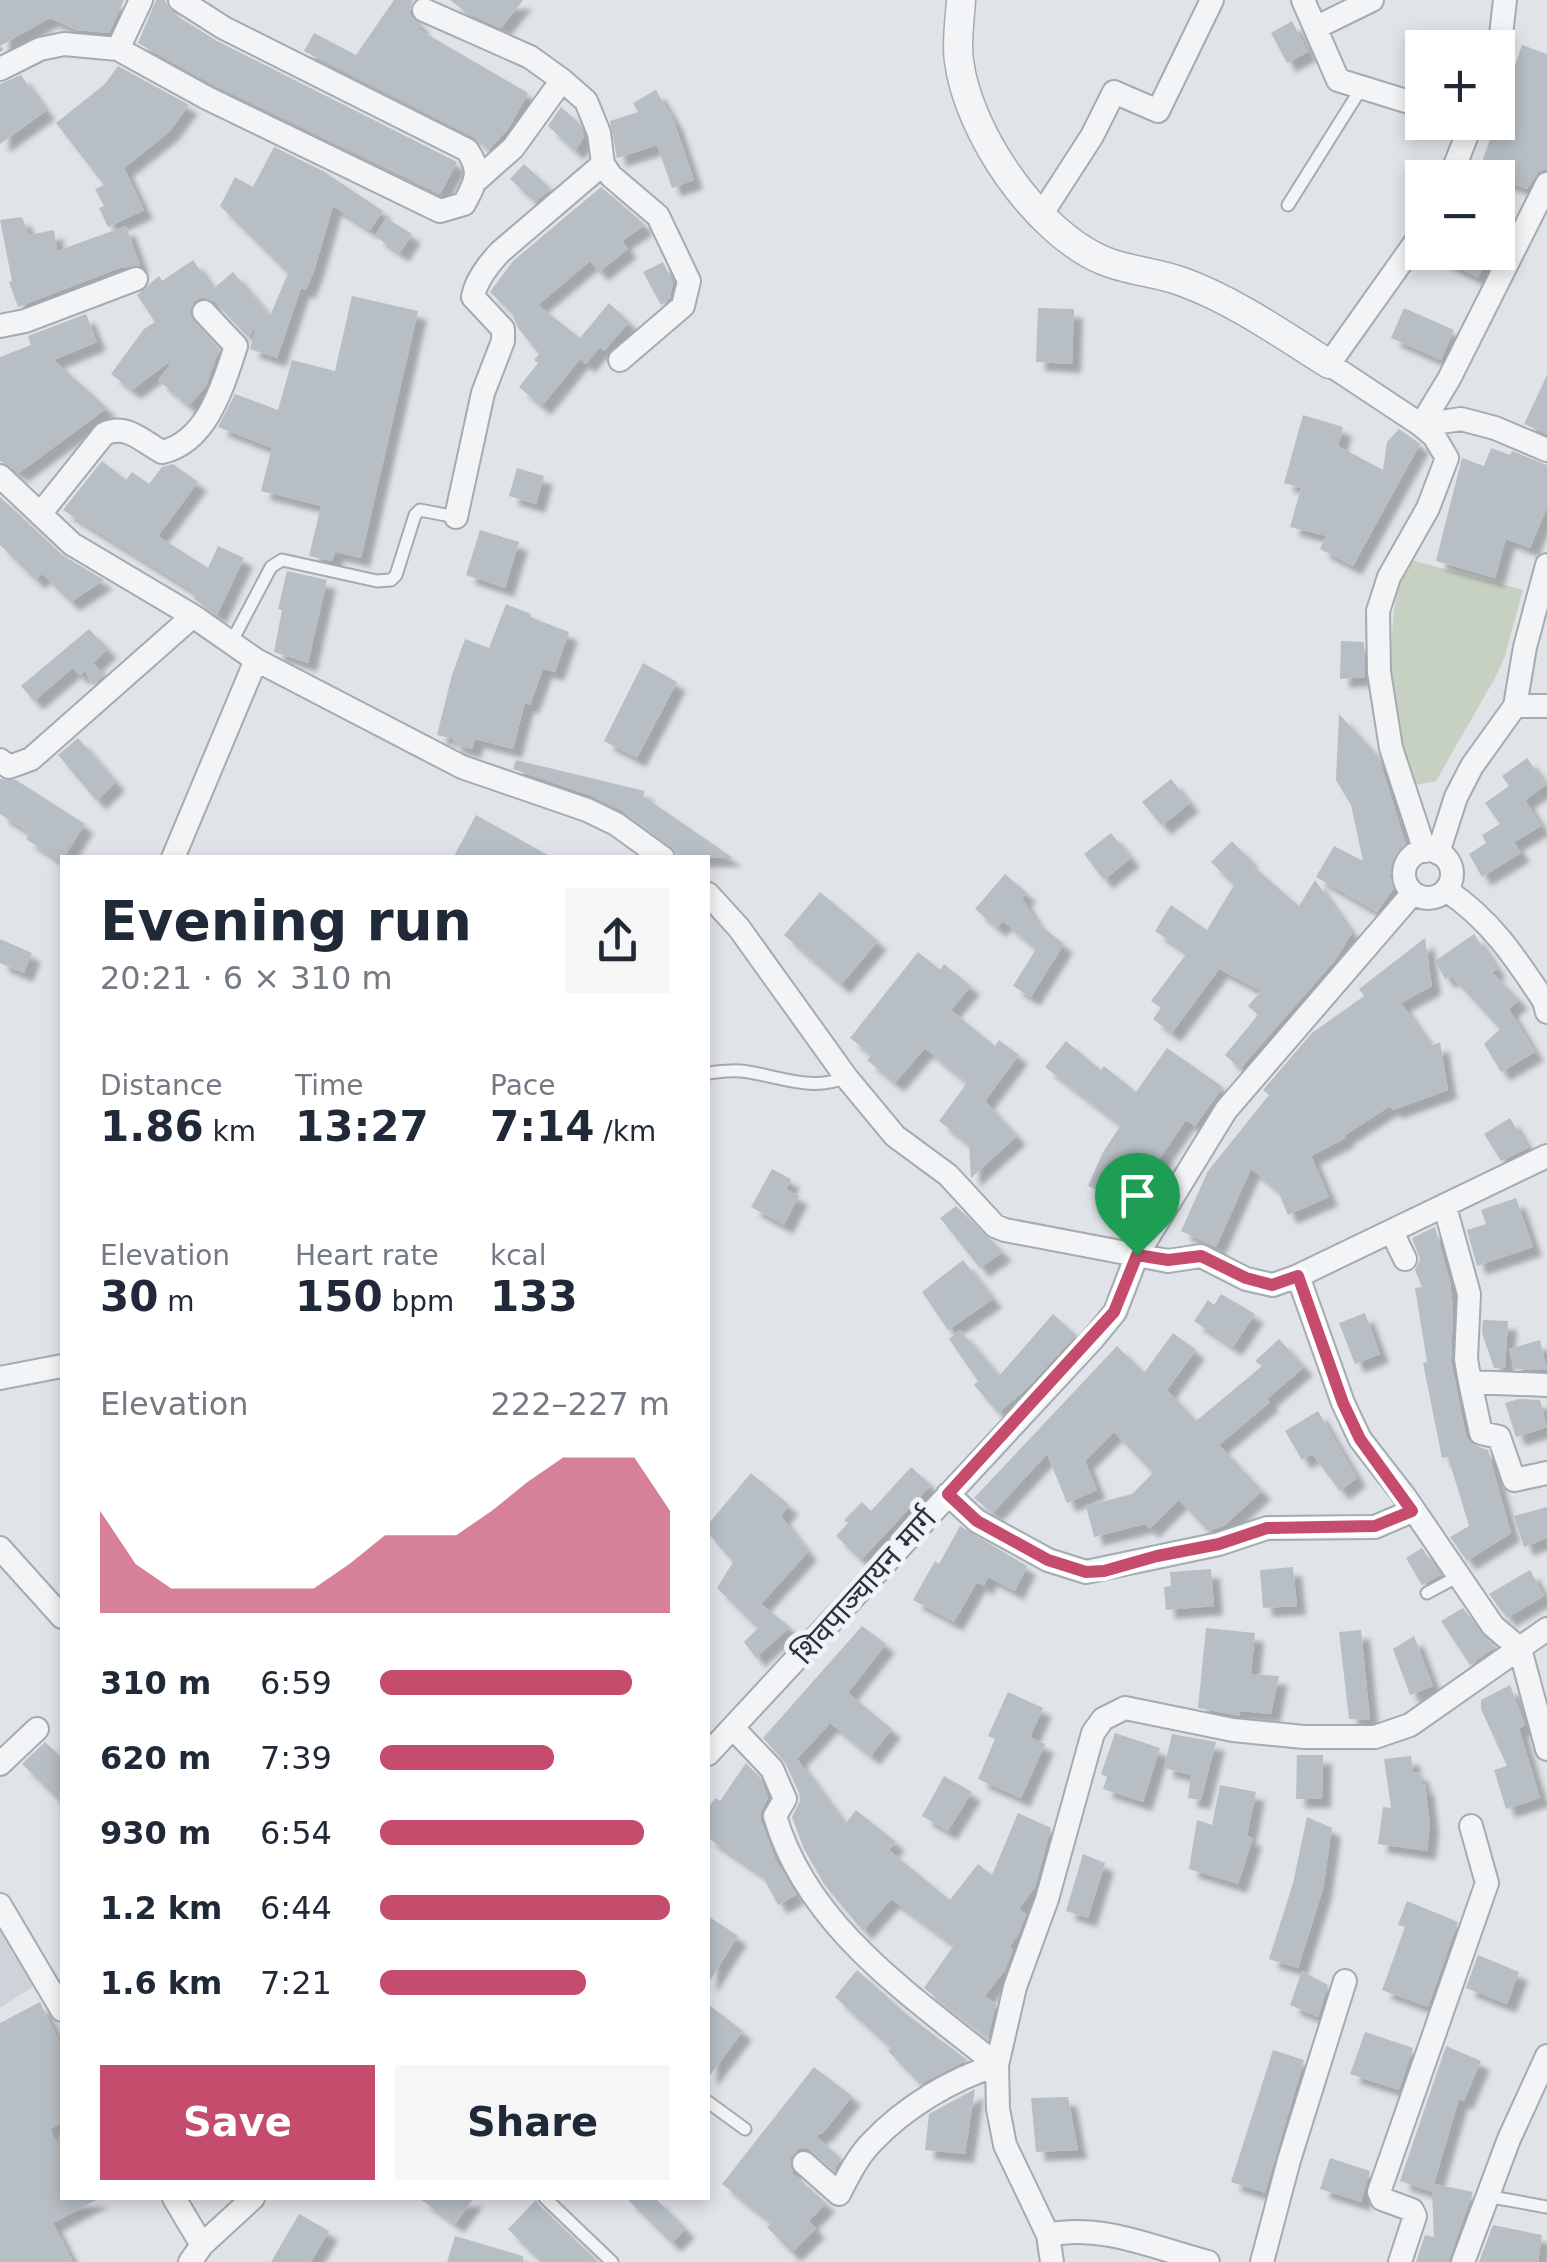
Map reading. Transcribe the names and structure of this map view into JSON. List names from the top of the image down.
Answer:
{
  "streets": {
    "street": ["शिवपाञ्चायन मार्ग"]
  },
  "page": {
    "map_buttons": ["+", "−"],
    "heading": ["Evening run", "20:21 · 6 × 310 m"],
    "stats": [
      ["Distance", "1.86 km"],
      ["Time", "13:27"],
      ["Pace", "7:14 /km"],
      ["Elevation", "30 m"],
      ["Heart rate", "150 bpm"],
      ["kcal", "133"]
    ],
    "chart": ["Elevation", "222–227 m"],
    "list": [
      {
        "name": "310 m",
        "note": "6:59"
      },
      {
        "name": "620 m",
        "note": "7:39"
      },
      {
        "name": "930 m",
        "note": "6:54"
      },
      {
        "name": "1.2 km",
        "note": "6:44"
      },
      {
        "name": "1.6 km",
        "note": "7:21"
      }
    ],
    "buttons": ["Save", "Share"]
  }
}
